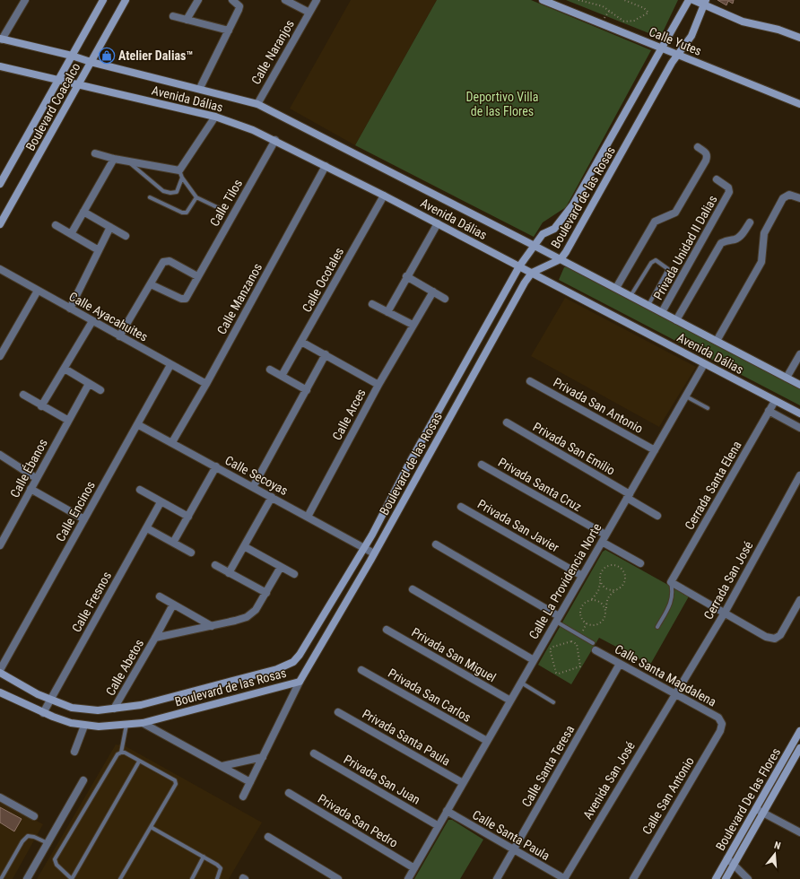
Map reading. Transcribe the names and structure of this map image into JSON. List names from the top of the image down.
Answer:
{
  "streets": {
    "main road": [
      "Calle Yutes",
      "Avenida Dálias",
      "Boulevard Coacalco",
      "Boulevard de las Rosas",
      "Boulevard De las Flores"
    ],
    "street": [
      "Calle Naranjos",
      "Calle Tilos",
      "Privada Unidad II Dalias",
      "Calle Ocotales",
      "Calle Manzanos",
      "Calle Ayacahuites",
      "Privada San Antonio",
      "Calle Arces",
      "Privada San Emilio",
      "Calle Ébanos",
      "Calle Secoyas",
      "Privada Santa Cruz",
      "Cerrada Santa Elena",
      "Calle Encinos",
      "Privada San Javier",
      "Cerrada San José",
      "Calle La Providencia Norte",
      "Calle Fresnos",
      "Privada San Miguel",
      "Calle Abetos",
      "Calle Santa Magdalena",
      "Privada San Carlos",
      "Privada Santa Paula",
      "Calle Santa Teresa",
      "Privada San Juan",
      "Avenida San José",
      "Calle San Antonio",
      "Privada San Pedro",
      "Calle Santa Paula"
    ]
  },
  "crossings": [
    ["Calle Yutes", "Boulevard de las Rosas"],
    ["Calle Naranjos", "Avenida Dálias"],
    ["Avenida Dálias", "Boulevard Coacalco"],
    ["Avenida Dálias", "Boulevard de las Rosas"],
    ["Avenida Dálias", "Calle Tilos"],
    ["Avenida Dálias", "Privada Unidad II Dalias"],
    ["Avenida Dálias", "Calle Ocotales"],
    ["Avenida Dálias", "Calle Manzanos"],
    ["Avenida Dálias", "Cerrada Santa Elena"],
    ["Avenida Dálias", "Calle La Providencia Norte"],
    ["Boulevard de las Rosas", "Calle Secoyas"],
    ["Boulevard de las Rosas", "Calle Encinos"],
    ["Boulevard de las Rosas", "Calle Fresnos"],
    ["Boulevard de las Rosas", "Calle Abetos"],
    ["Calle Manzanos", "Calle Ayacahuites"],
    ["Calle Manzanos", "Calle Secoyas"],
    ["Calle Ayacahuites", "Calle Encinos"],
    ["Privada San Antonio", "Calle La Providencia Norte"],
    ["Calle Arces", "Calle Secoyas"],
    ["Privada San Emilio", "Calle La Providencia Norte"],
    ["Calle Secoyas", "Calle Encinos"],
    ["Privada Santa Cruz", "Calle La Providencia Norte"],
    ["Privada San Javier", "Calle La Providencia Norte"],
    ["Cerrada San José", "Calle Santa Magdalena"],
    ["Cerrada San José", "Avenida San José"],
    ["Calle La Providencia Norte", "Privada San Miguel"],
    ["Calle La Providencia Norte", "Privada San Carlos"],
    ["Calle La Providencia Norte", "Privada Santa Paula"],
    ["Calle La Providencia Norte", "Privada San Juan"],
    ["Calle La Providencia Norte", "Privada San Pedro"],
    ["Calle La Providencia Norte", "Calle Santa Paula"],
    ["Calle Santa Magdalena", "Calle Santa Teresa"],
    ["Calle Santa Magdalena", "Avenida San José"],
    ["Calle Santa Magdalena", "Calle San Antonio"],
    ["Calle Santa Teresa", "Calle Santa Paula"],
    ["Avenida San José", "Calle Santa Paula"]
  ],
  "parks": ["Deportivo Villa de las Flores"],
  "places": {
    "shop": ["Atelier Dalias™"]
  },
  "north": "top"
}
